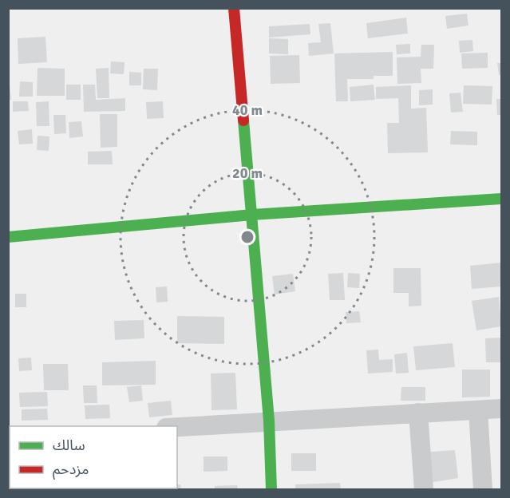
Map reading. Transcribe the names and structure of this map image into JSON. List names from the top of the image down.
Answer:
{
  "legend": ["سالك", "مزدحم"],
  "rings": ["40 m", "20 m"]
}
